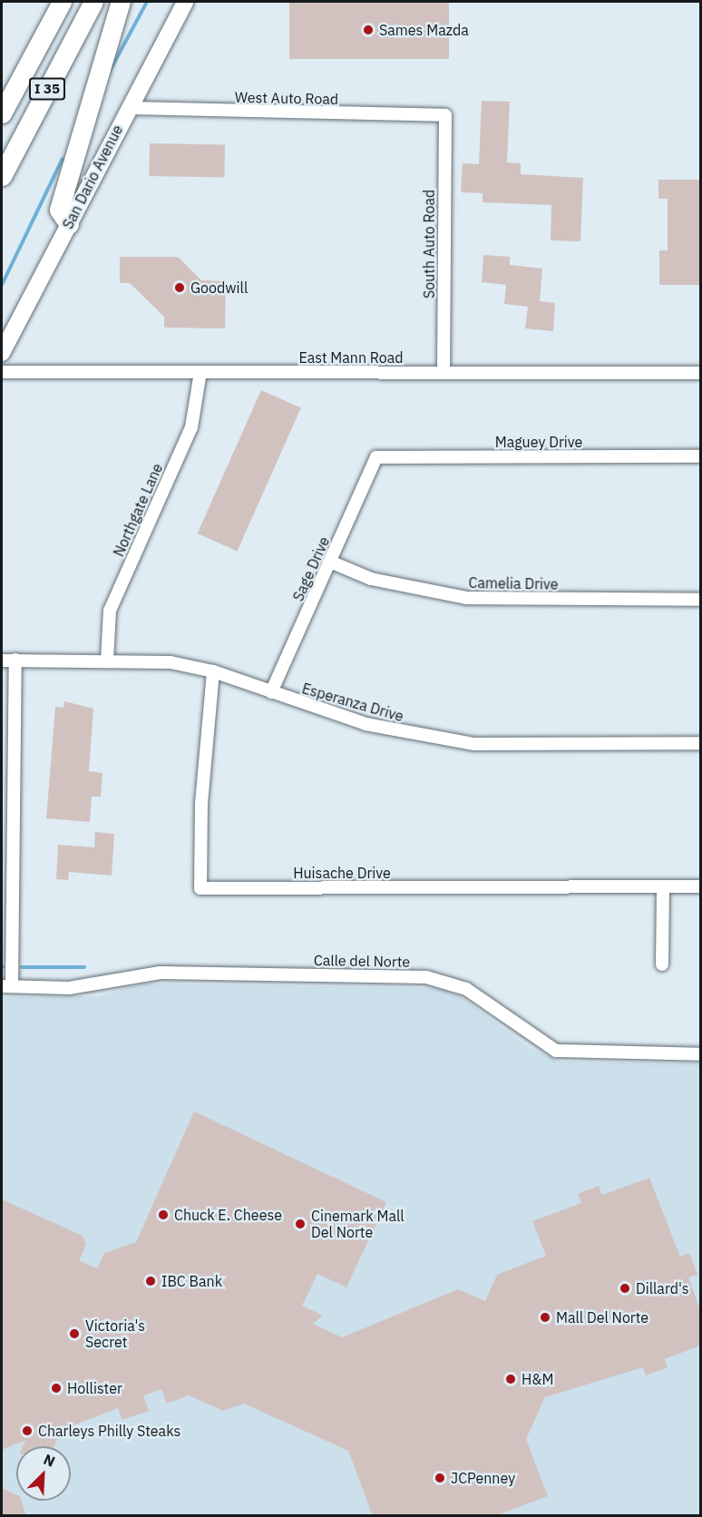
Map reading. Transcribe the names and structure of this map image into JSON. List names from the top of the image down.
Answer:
{
  "streets": {
    "highway": ["I 35"],
    "main road": ["San Dario Avenue"],
    "street": [
      "West Auto Road",
      "South Auto Road",
      "East Mann Road",
      "Maguey Drive",
      "Northgate Lane",
      "Sage Drive",
      "Camelia Drive",
      "Esperanza Drive",
      "Huisache Drive",
      "Calle del Norte"
    ]
  },
  "crossings": [
    ["West Auto Road", "San Dario Avenue"],
    ["West Auto Road", "South Auto Road"],
    ["South Auto Road", "East Mann Road"],
    ["East Mann Road", "Northgate Lane"],
    ["Maguey Drive", "Sage Drive"],
    ["Northgate Lane", "Esperanza Drive"],
    ["Sage Drive", "Camelia Drive"],
    ["Sage Drive", "Esperanza Drive"],
    ["Esperanza Drive", "Huisache Drive"]
  ],
  "places": [
    "Sames Mazda",
    "Goodwill",
    "Chuck E. Cheese",
    "Cinemark Mall Del Norte",
    "IBC Bank",
    "Dillard's",
    "Mall Del Norte",
    "Victoria's Secret",
    "H&M",
    "Hollister",
    "Charleys Philly Steaks",
    "JCPenney"
  ],
  "north": "top right"
}
